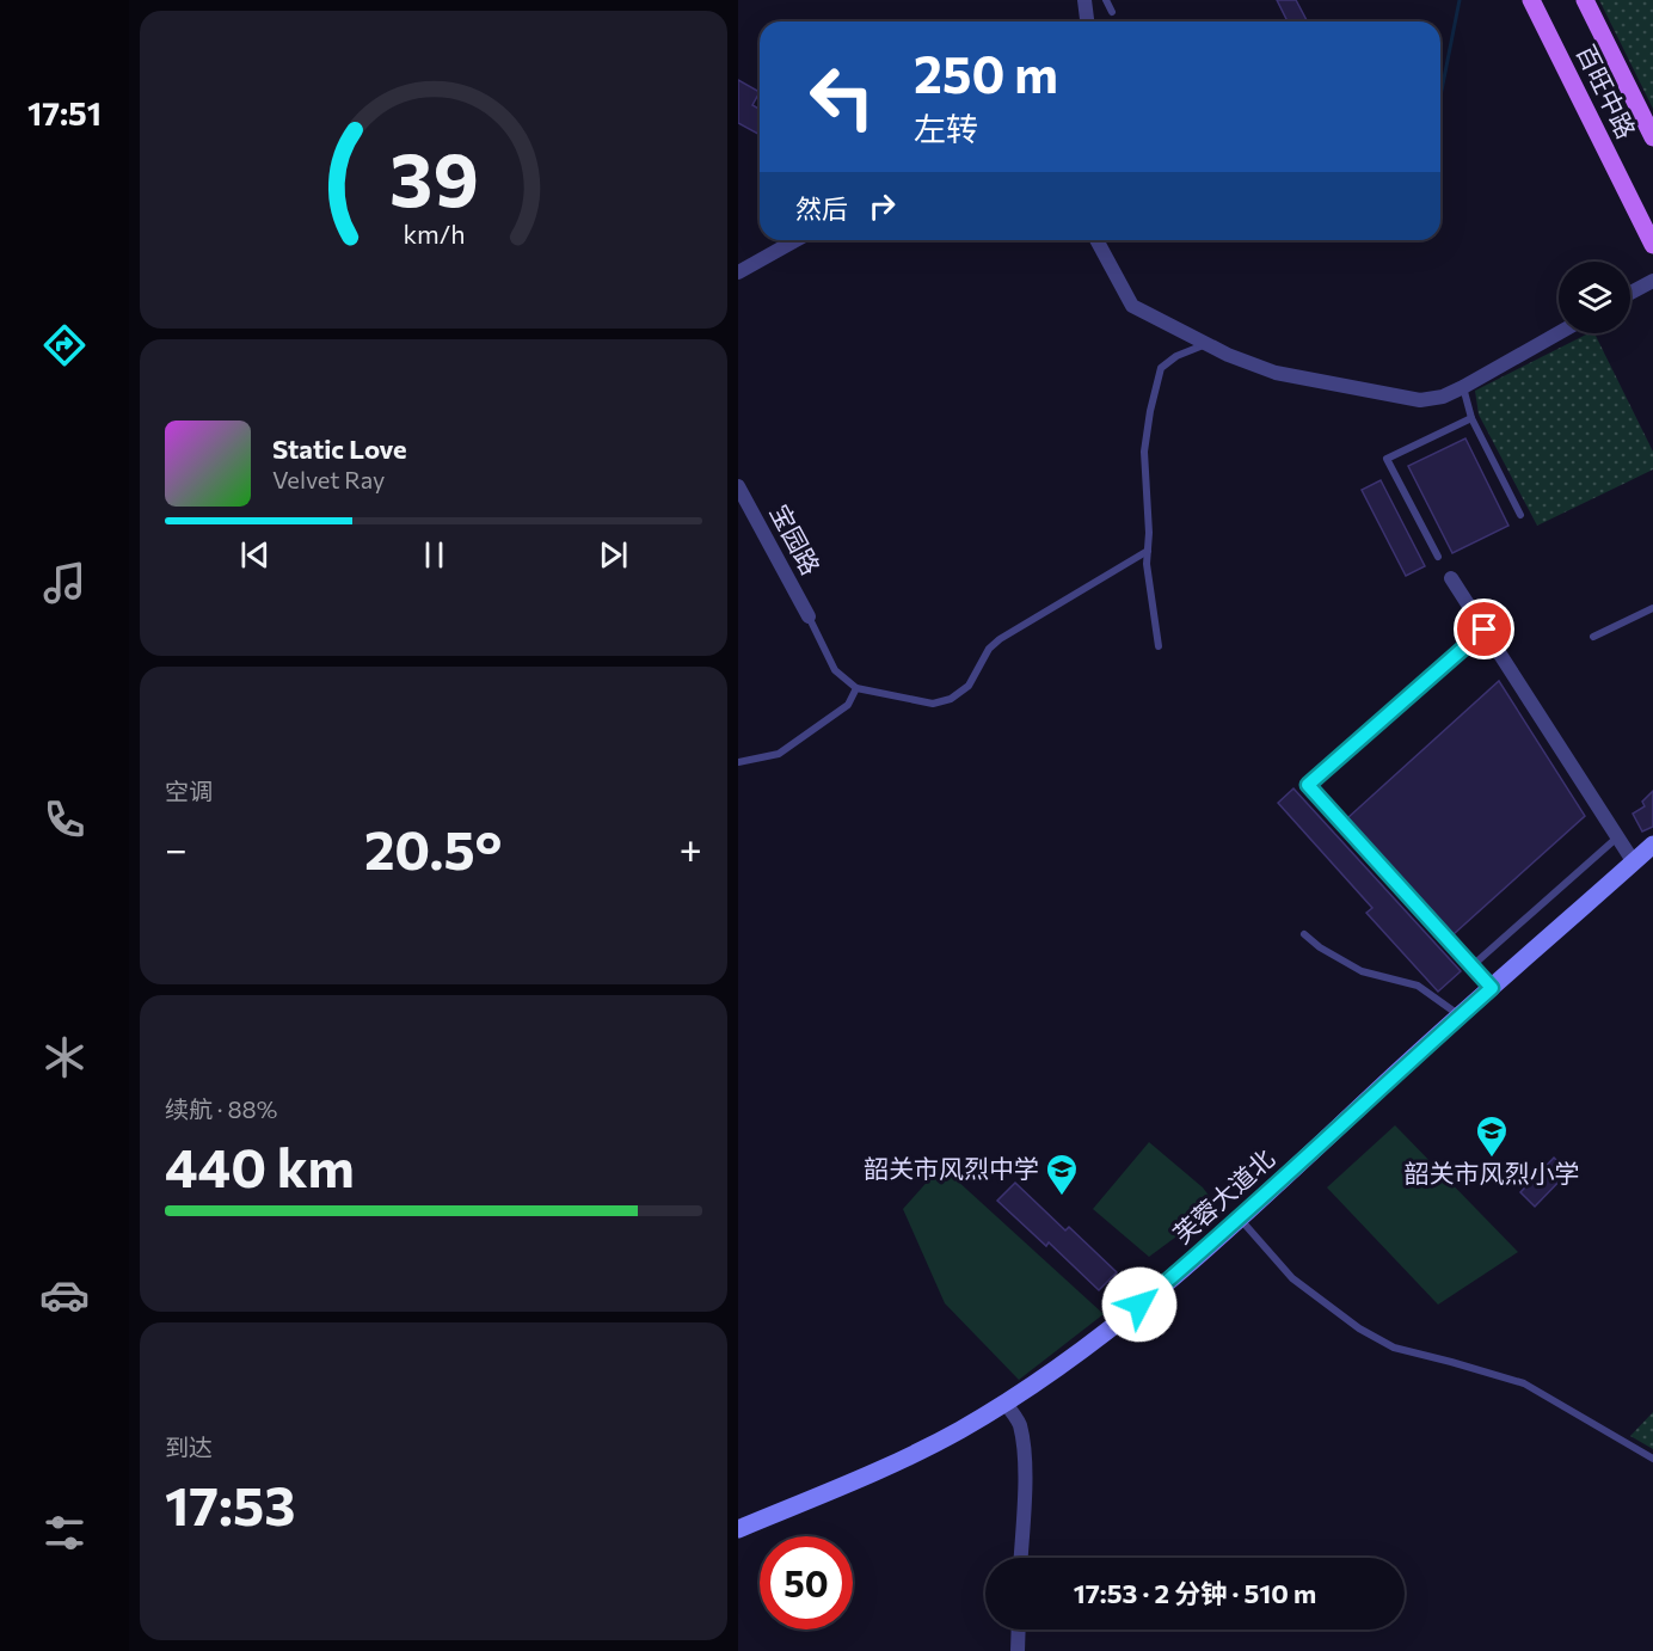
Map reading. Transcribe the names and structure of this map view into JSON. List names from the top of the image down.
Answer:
{
  "streets": {
    "main road": ["百旺中路", "芙蓉大道北"],
    "street": ["宝园路"]
  },
  "places": {
    "school or university": ["韶关市风烈小学", "韶关市风烈中学"]
  },
  "page": {
    "tabs": "17:51",
    "turn": ["250 m", "左转"],
    "then": "然后",
    "song": ["Static Love", "Velvet Ray"],
    "tile": [
      "空调",
      ["续航 · 88%", "440 km"],
      ["到达", "17:53"]
    ],
    "heat": ["−", "20.5°", "+"],
    "limit": "50",
    "trip": "17:53 · 2 分钟 · 510 m",
    "gauge": ["39", "km/h"]
  }
}
